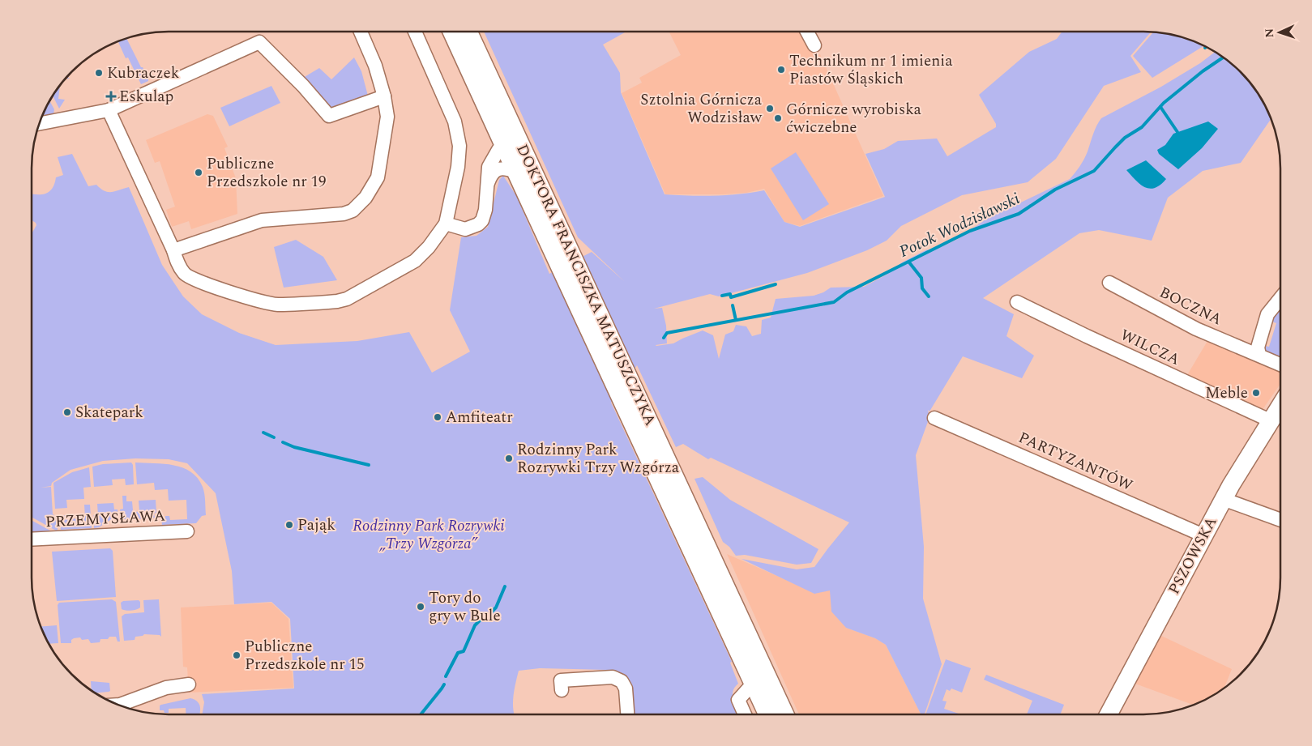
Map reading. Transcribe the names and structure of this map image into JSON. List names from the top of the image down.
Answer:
{
  "streets": {
    "main road": ["DOKTORA FRANCISZKA MATUSZCZYKA", "PSZOWSKA"],
    "street": [
      "BOCZNA",
      "WILCZA",
      "PARTYZANTÓW",
      "PRZEMYSŁAWA"
    ]
  },
  "crossings": [
    ["WILCZA", "PSZOWSKA"],
    ["PARTYZANTÓW", "PSZOWSKA"]
  ],
  "water": ["Potok Wodzisławski"],
  "parks": ["Rodzinny Park Rozrywki „Trzy Wzgórza”"],
  "places": {
    "other": [
      "Technikum nr 1 imienia Piastów Śląskich",
      "Kubraczek",
      "Sztolnia Górnicza Wodzisław",
      "Górnicze wyrobiska ćwiczebne",
      "Publiczne Przedszkole nr 19",
      "Meble",
      "Skatepark",
      "Amfiteatr",
      "Rodzinny Park Rozrywki Trzy Wzgórza",
      "Pająk",
      "Tory do gry w Bule",
      "Publiczne Przedszkole nr 15"
    ],
    "health": ["Eskulap"]
  },
  "north": "left"
}
